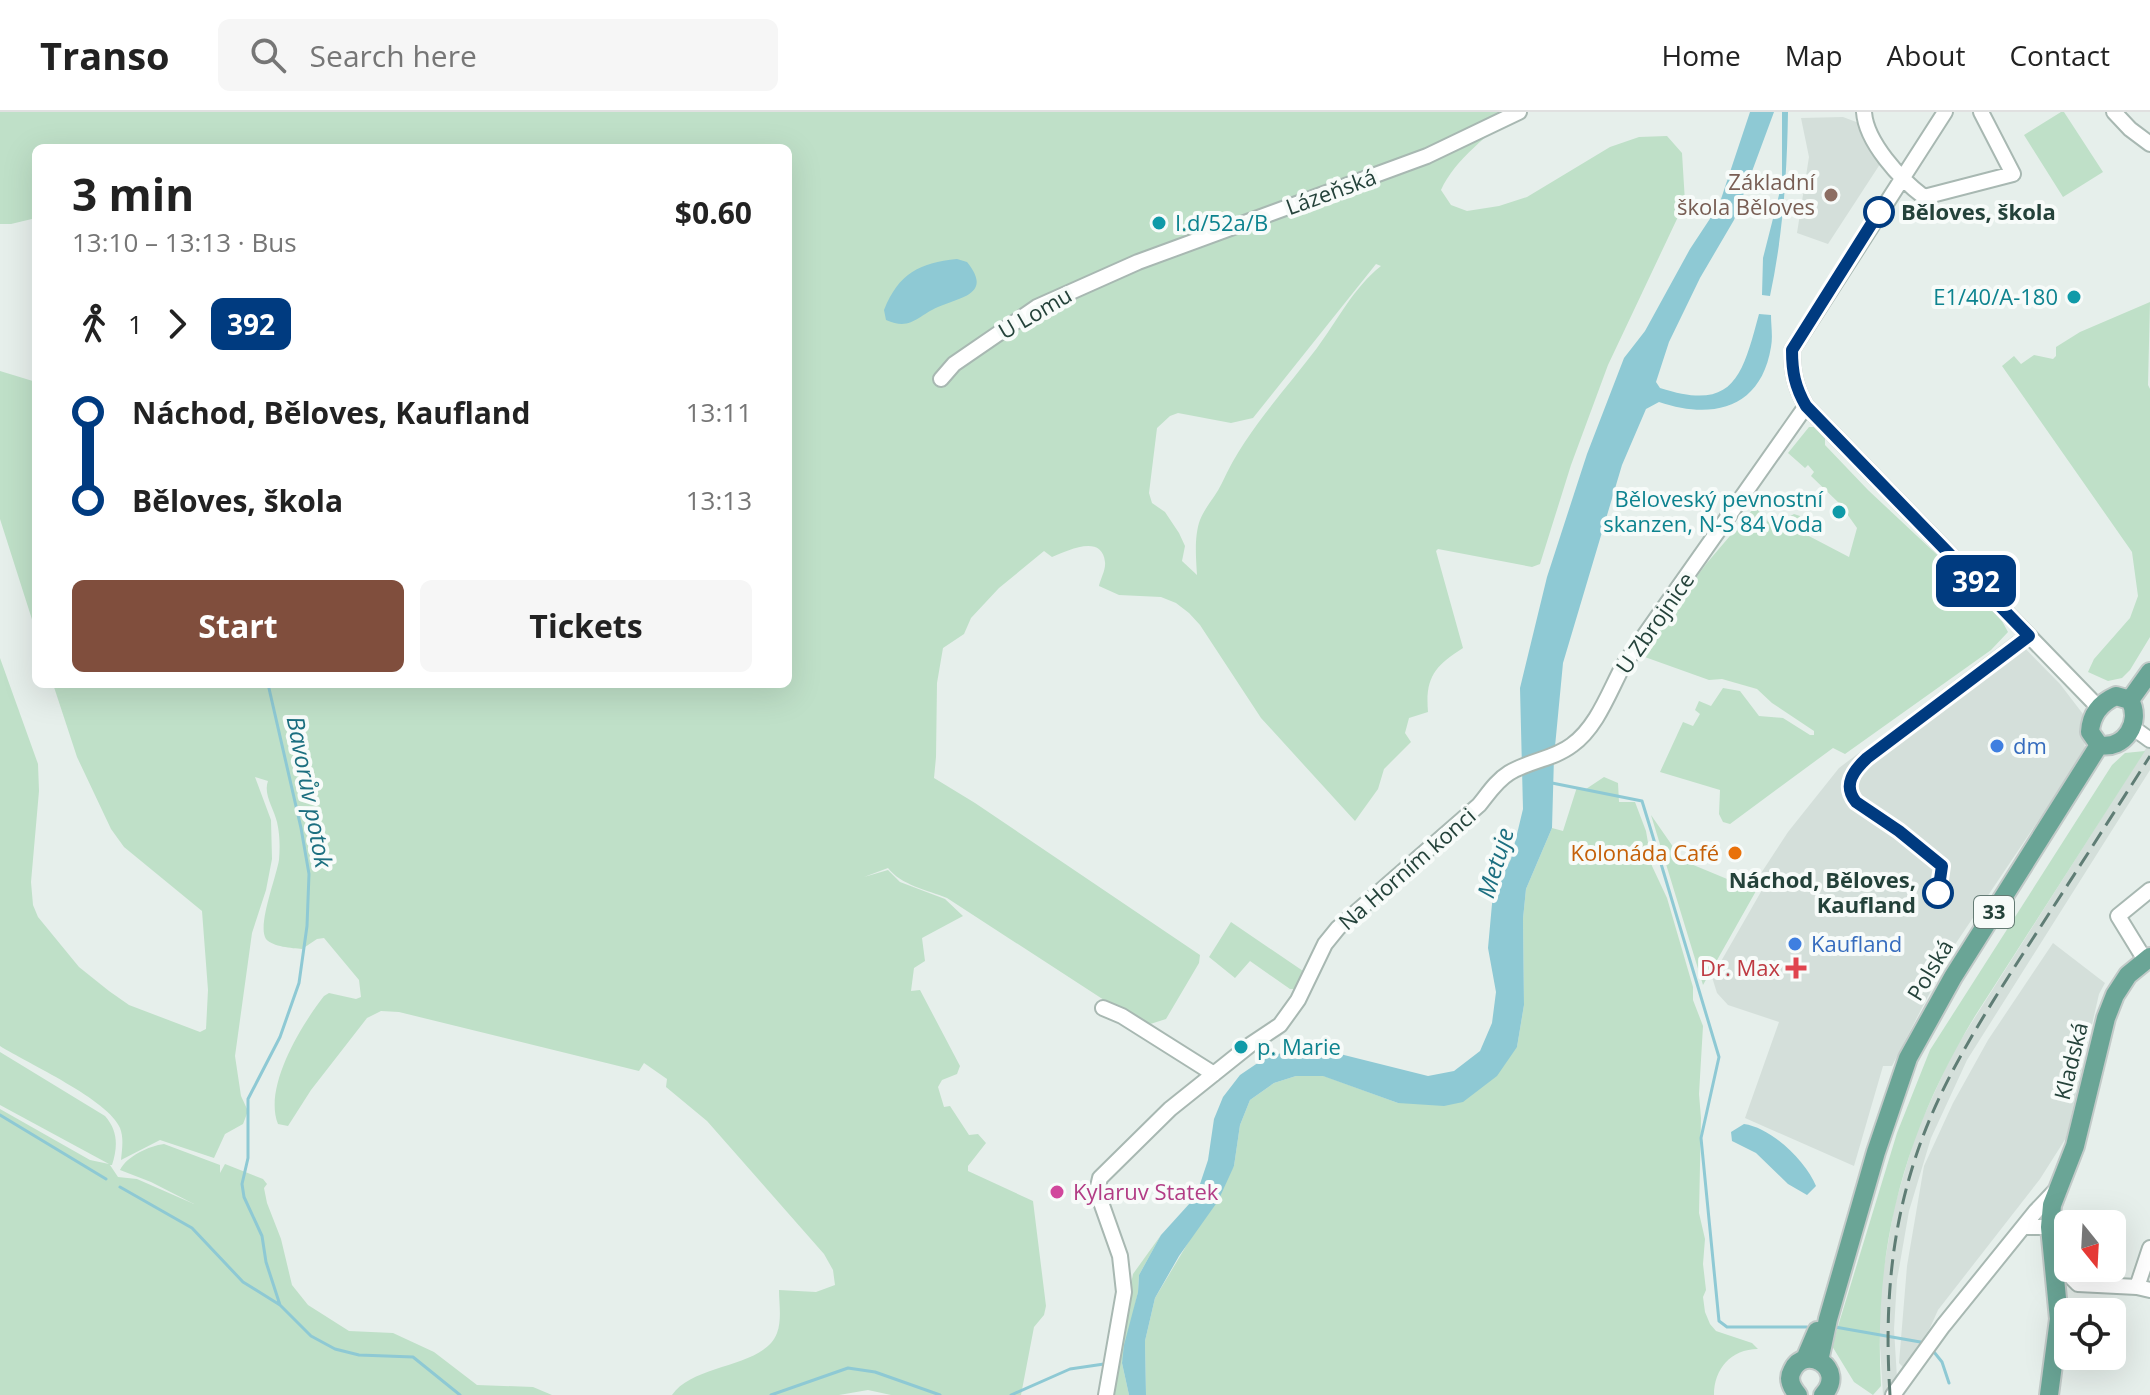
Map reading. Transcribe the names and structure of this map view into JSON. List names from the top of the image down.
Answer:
{
  "streets": {
    "main road": ["33", "Polská", "Kladská"],
    "street": [
      "Lázeňská",
      "U Lomu",
      "U Zbrojnice",
      "Na Horním konci"
    ]
  },
  "crossings": [
    ["Lázeňská", "U Lomu"],
    ["U Zbrojnice", "Na Horním konci"]
  ],
  "water": ["Bavorův potok", "Metuje"],
  "places": {
    "other": [
      "Základní škola Běloves",
      "Běloves, škola",
      "I.d/52a/B",
      "E1/40/A-180",
      "Běloveský pevnostní skanzen, N-S 84 Voda",
      "dm",
      "Kolonáda Café",
      "Náchod, Běloves, Kaufland",
      "Kaufland",
      "p. Marie",
      "Kylaruv Statek"
    ],
    "health": ["Dr. Max"]
  },
  "lines": ["bus line 392"],
  "north": "bottom",
  "page": {
    "header": "Transo",
    "search": "Search here",
    "nav": [
      "Home",
      "Map",
      "About",
      "Contact"
    ],
    "on_map": "392",
    "heading": ["3 min", "13:10 – 13:13 · Bus", "$0.60"],
    "legs": ["1", "392"],
    "list": [
      {
        "name": "Náchod, Běloves, Kaufland",
        "value": "13:11"
      },
      {
        "name": "Běloves, škola",
        "value": "13:13"
      }
    ],
    "buttons": ["Start", "Tickets"]
  }
}
